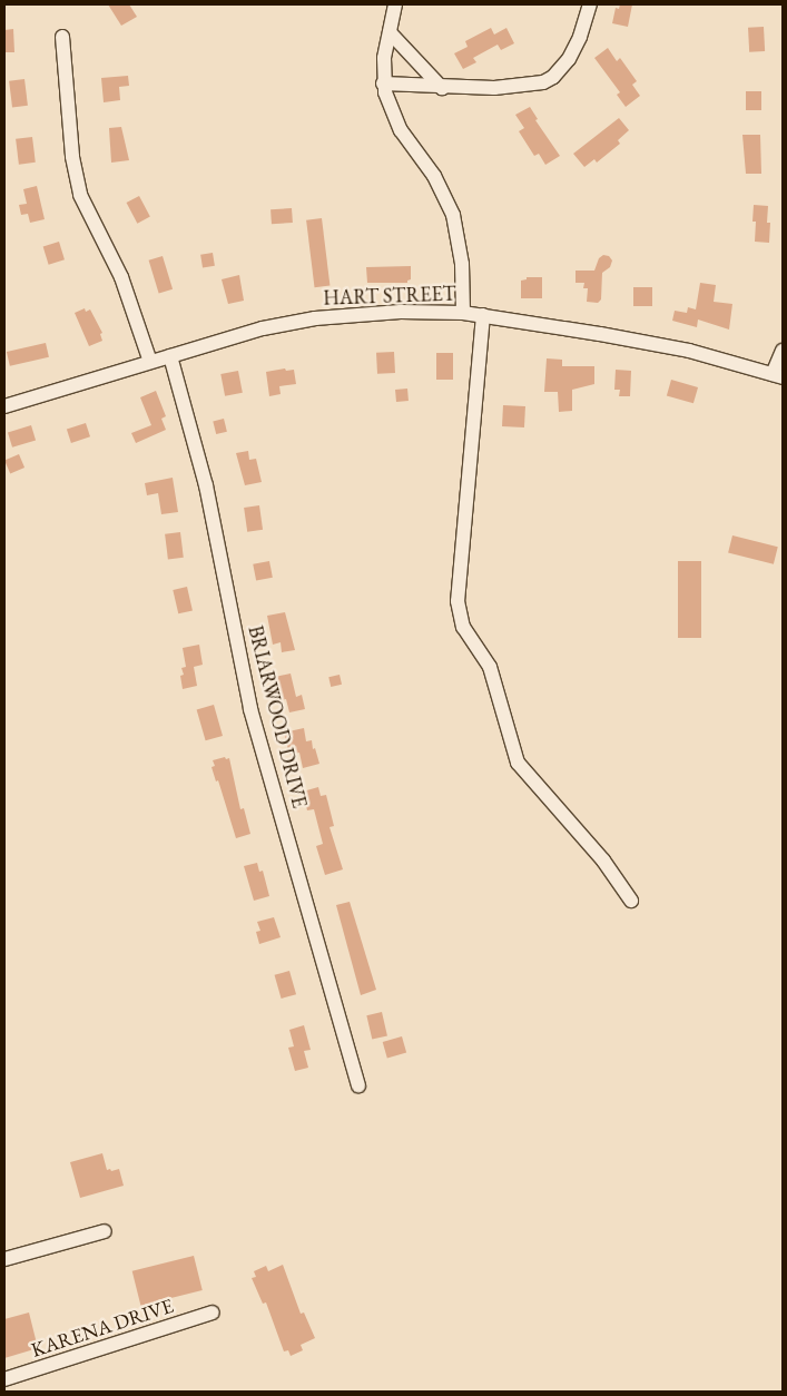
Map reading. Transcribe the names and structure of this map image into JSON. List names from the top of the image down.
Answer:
{
  "streets": {
    "street": ["HART STREET", "BRIARWOOD DRIVE", "KARENA DRIVE"]
  },
  "crossings": [
    ["HART STREET", "BRIARWOOD DRIVE"]
  ]
}
